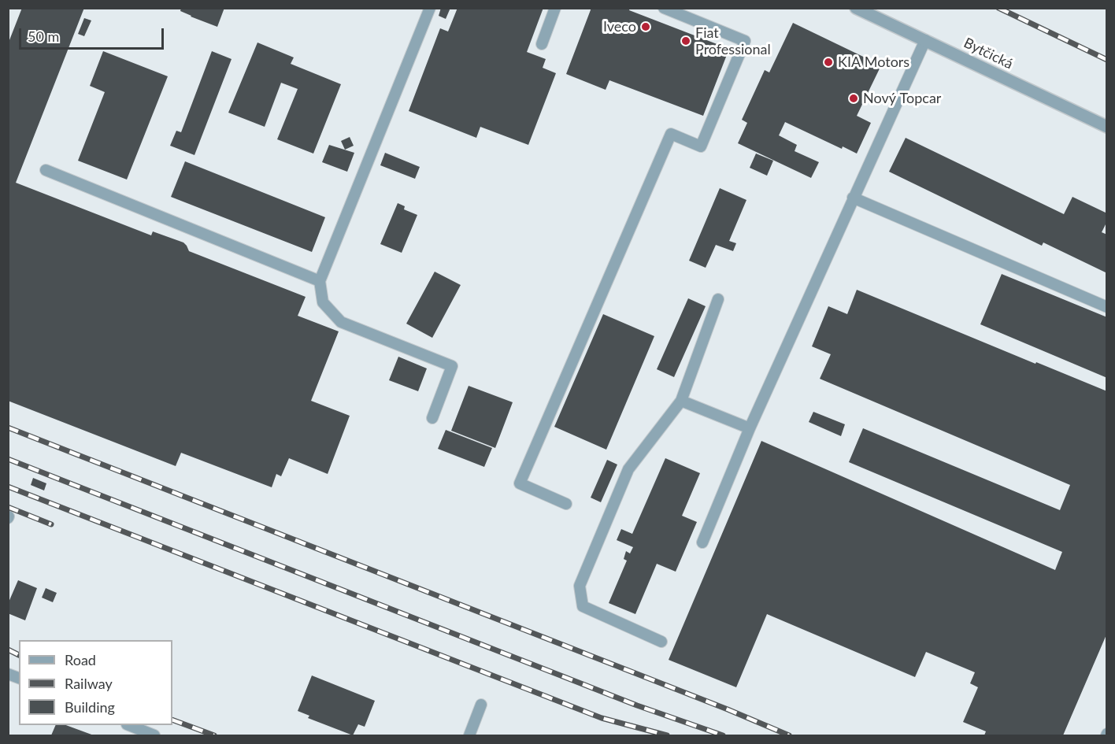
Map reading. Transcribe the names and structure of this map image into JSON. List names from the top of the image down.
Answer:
{
  "streets": {
    "street": ["Bytčická"]
  },
  "places": [
    "Iveco",
    "Fiat Professional",
    "KIA Motors",
    "Nový Topcar"
  ],
  "legend": ["Road", "Railway", "Building"],
  "scale_bar": "50 m"
}
